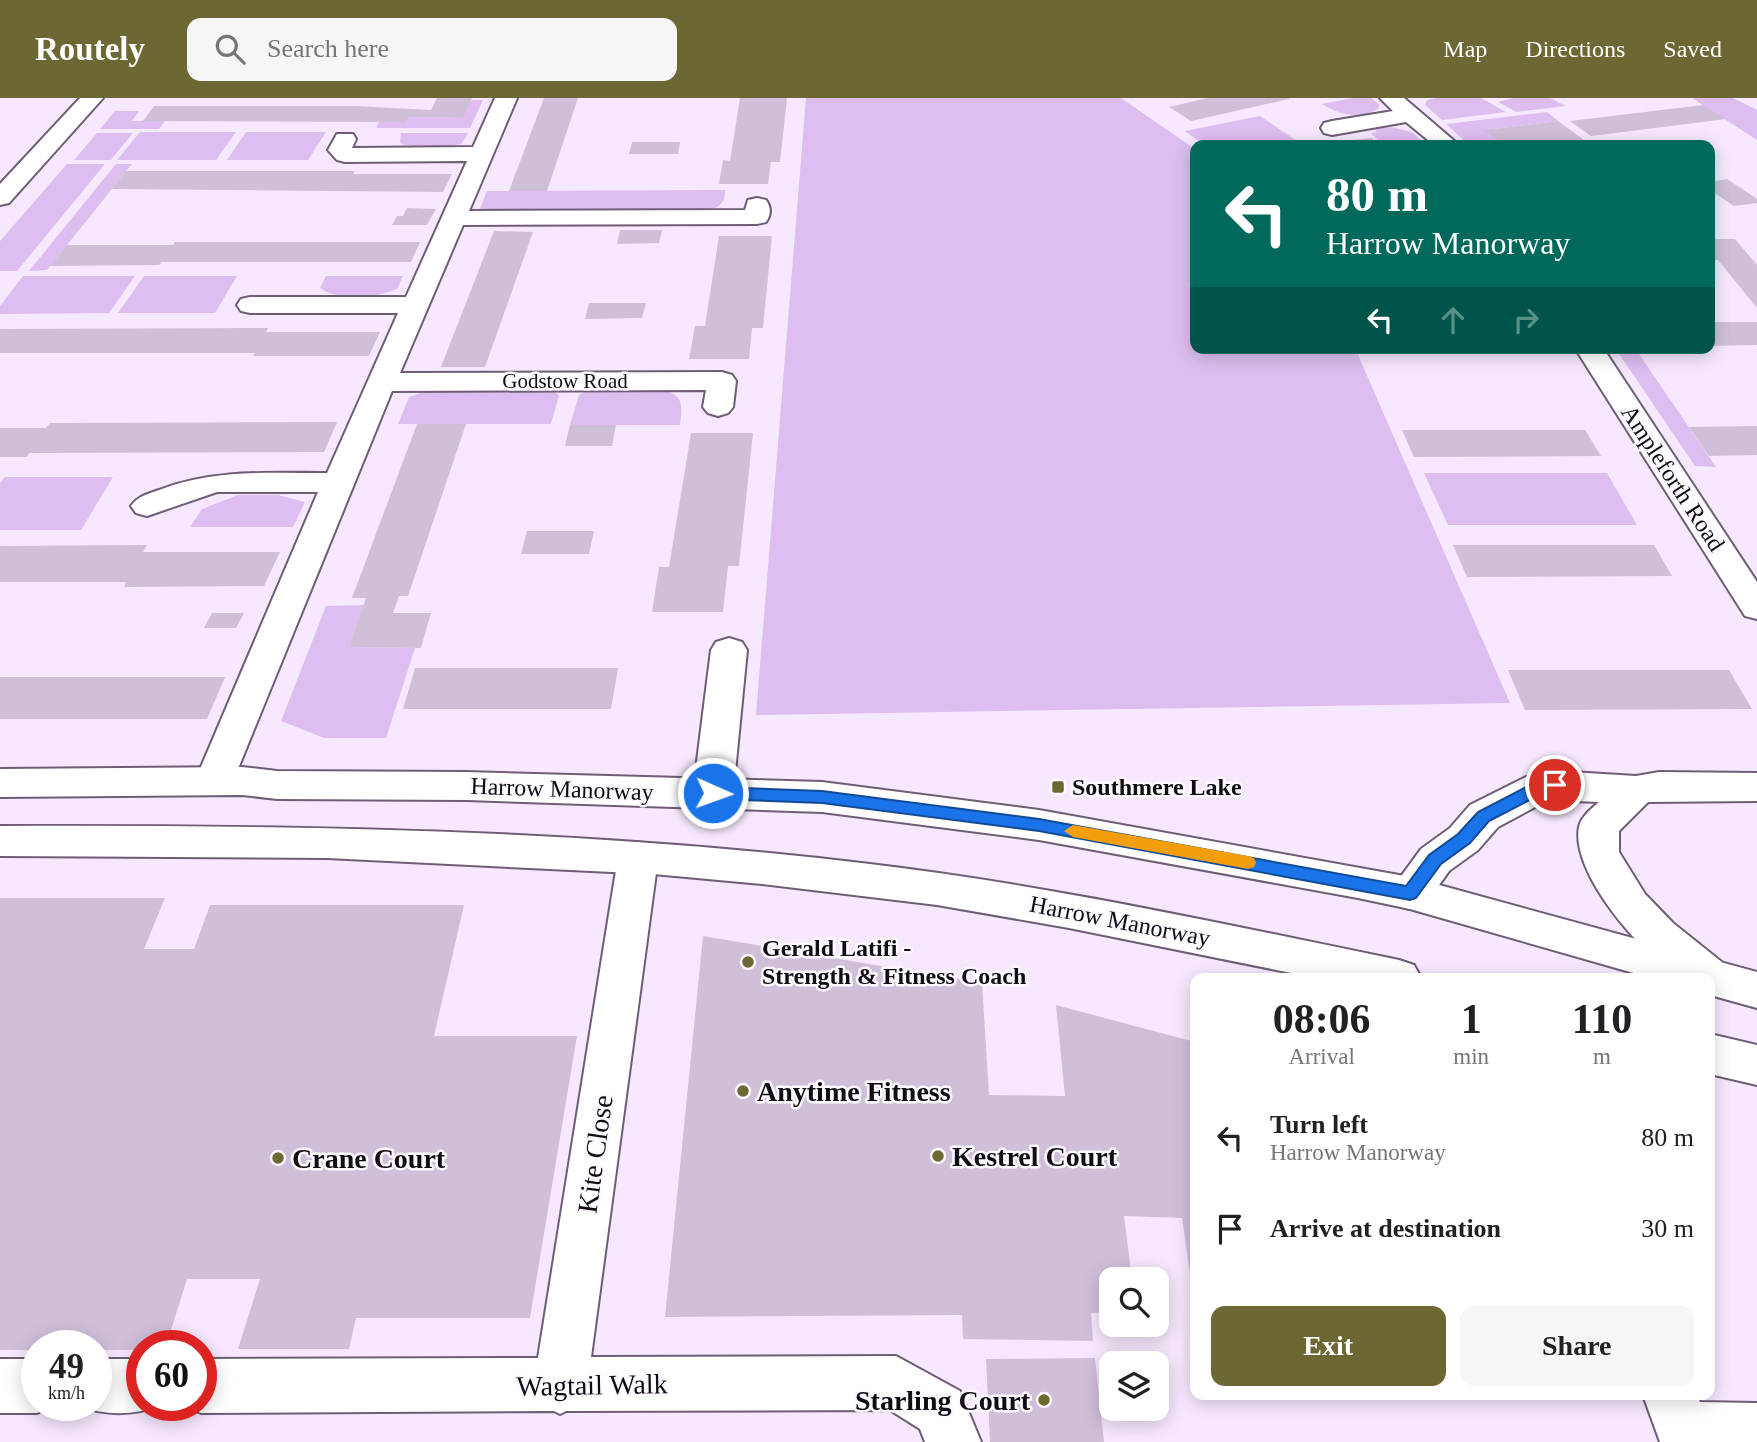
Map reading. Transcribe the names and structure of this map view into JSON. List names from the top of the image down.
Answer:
{
  "streets": {
    "street": [
      "Godstow Road",
      "Ampleforth Road",
      "Harrow Manorway",
      "Kite Close",
      "Wagtail Walk"
    ]
  },
  "crossings": [
    ["Harrow Manorway", "Kite Close"],
    ["Kite Close", "Wagtail Walk"]
  ],
  "places": {
    "transit": ["Southmere Lake"],
    "other": [
      "Gerald Latifi - Strength & Fitness Coach",
      "Anytime Fitness",
      "Kestrel Court",
      "Crane Court",
      "Starling Court"
    ]
  },
  "page": {
    "header": "Routely",
    "search": "Search here",
    "nav": ["Map", "Directions", "Saved"],
    "turn": ["80 m", "Harrow Manorway"],
    "eta": [
      "08:06",
      "Arrival",
      "1",
      "min",
      "110",
      "m"
    ],
    "list": [
      {
        "name": "Turn left",
        "note": "Harrow Manorway",
        "value": "80 m"
      },
      {
        "name": "Arrive at destination",
        "value": "30 m"
      }
    ],
    "buttons": ["Exit", "Share"],
    "speed": "49 km/h",
    "limit": "60"
  }
}
